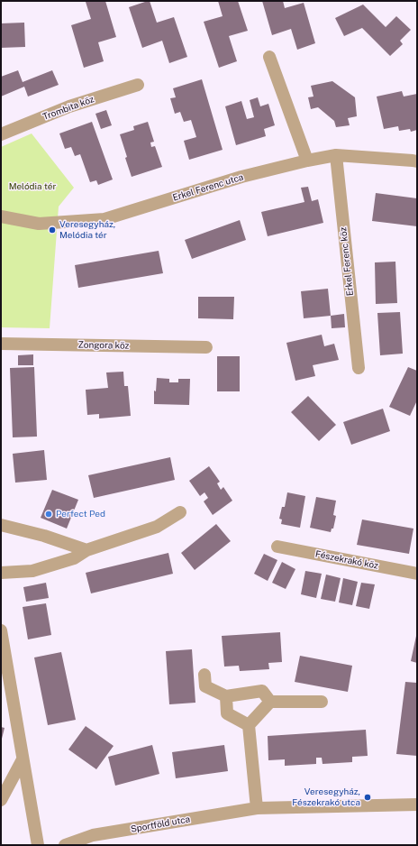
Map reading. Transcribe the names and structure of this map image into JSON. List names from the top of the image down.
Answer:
{
  "streets": {
    "street": [
      "Trombita köz",
      "Erkel Ferenc utca",
      "Erkel Ferenc köz",
      "Zongora köz",
      "Fészekrakó köz",
      "Sportföld utca"
    ]
  },
  "crossings": [
    ["Erkel Ferenc utca", "Erkel Ferenc köz"]
  ],
  "parks": ["Melódia tér"],
  "places": ["Veresegyház, Melódia tér", "Perfect Ped", "Veresegyház, Fészekrakó utca"]
}
